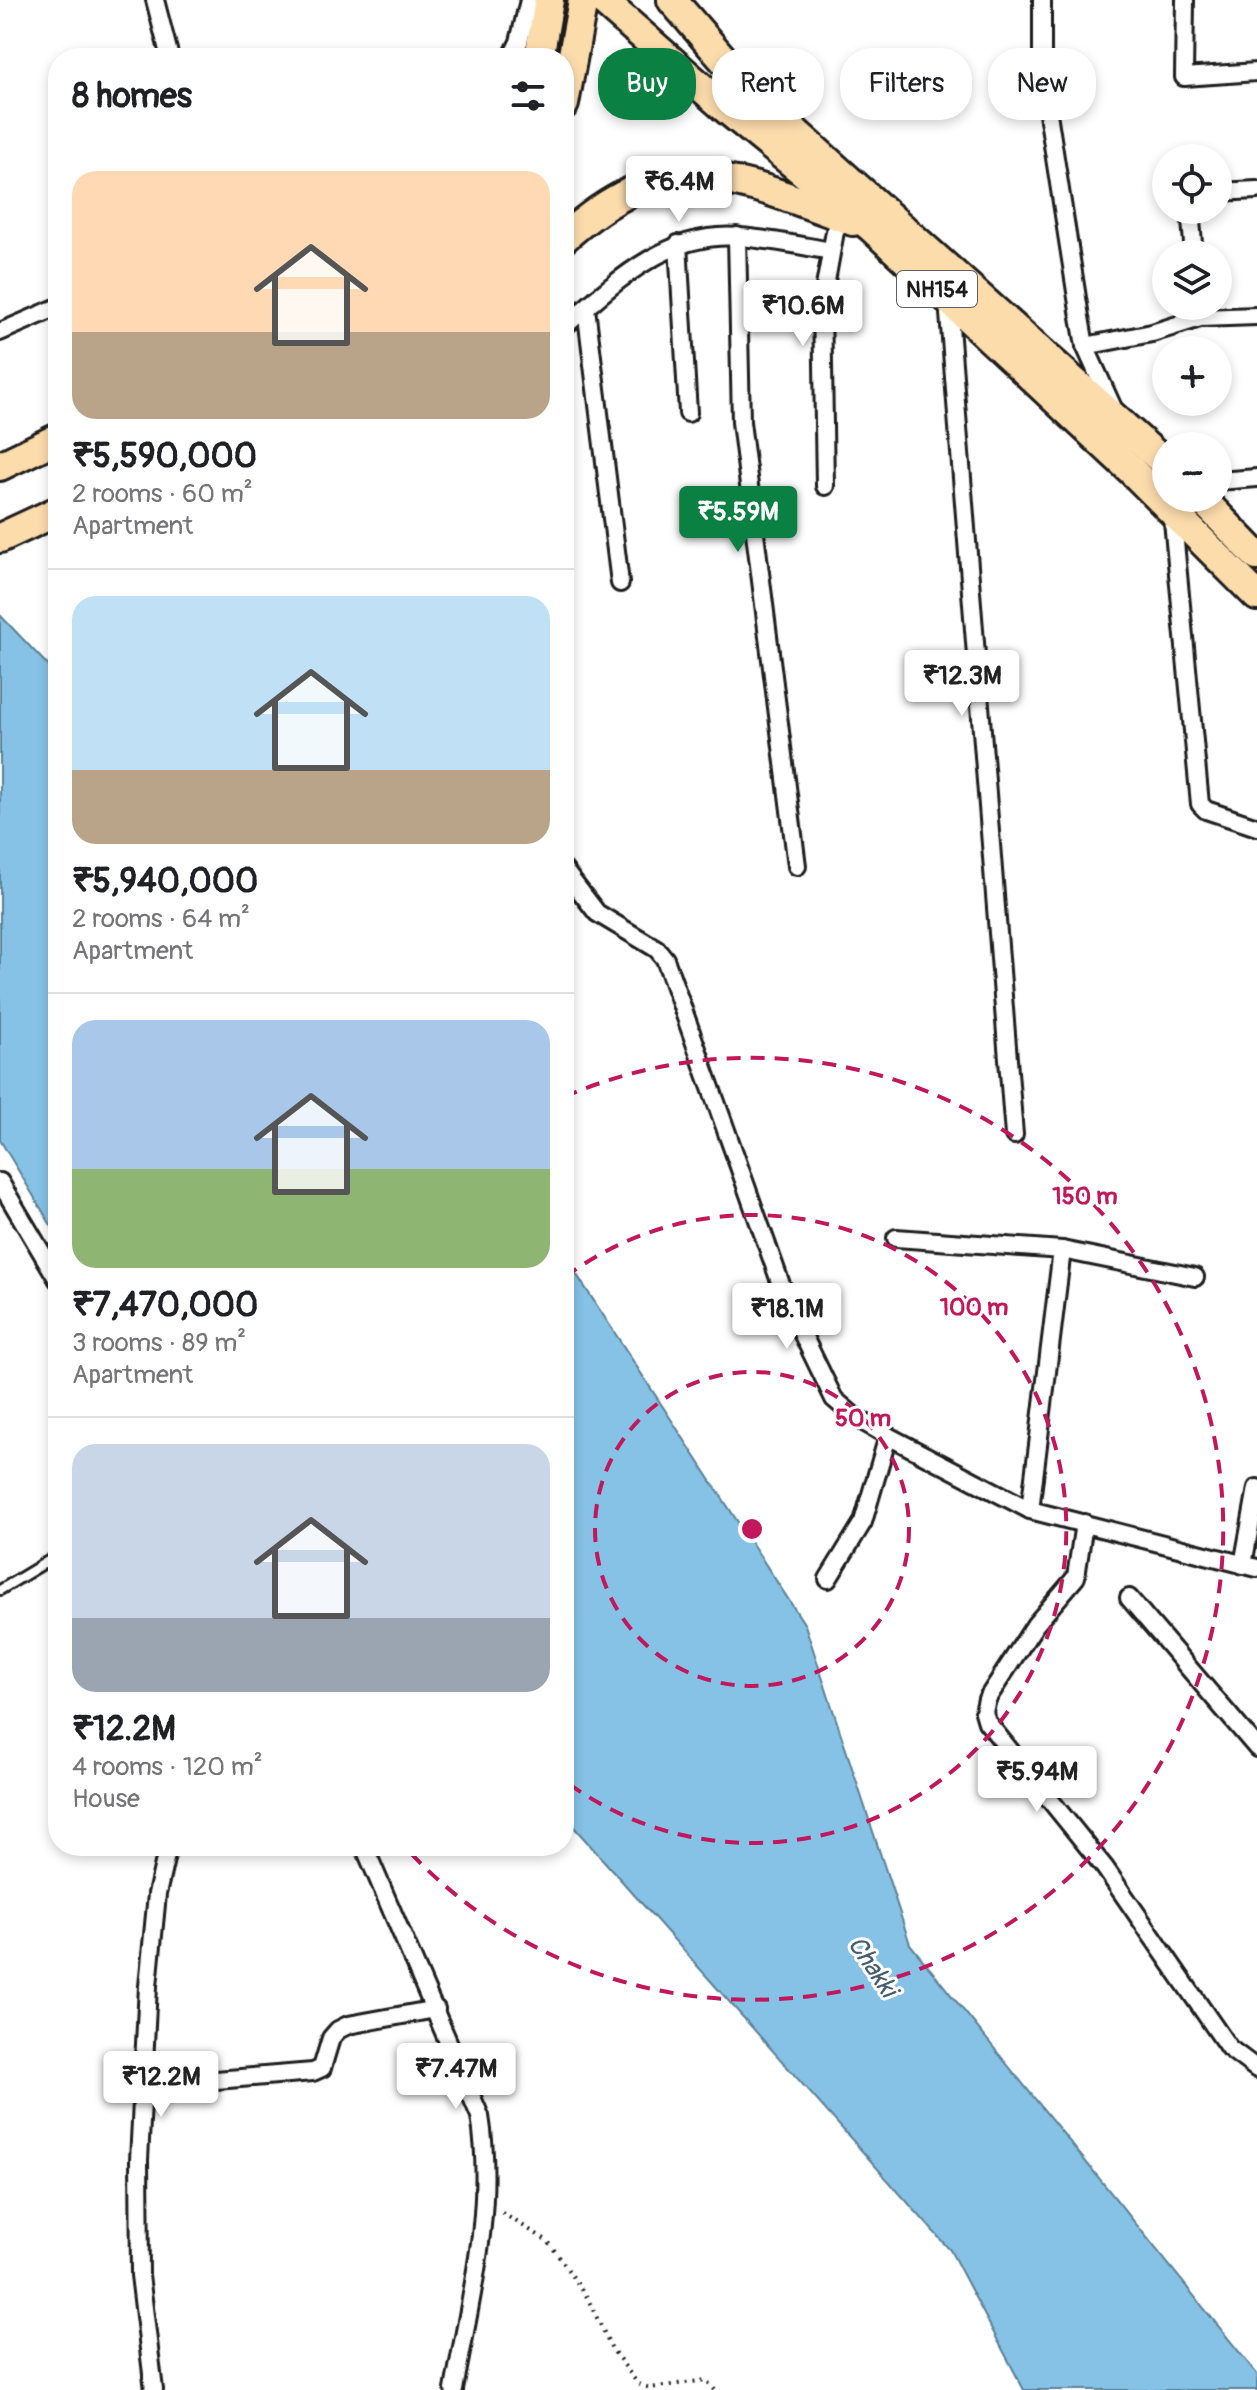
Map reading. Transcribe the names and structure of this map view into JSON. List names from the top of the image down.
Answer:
{
  "streets": {
    "highway": ["NH154"]
  },
  "water": ["Chakki"],
  "page": {
    "chip": [
      "Buy",
      "Rent",
      "Filters",
      "New"
    ],
    "heading": "8 homes",
    "map_buttons": ["+", "−"],
    "list": [
      {
        "name": "₹5,590,000",
        "note": "2 rooms · 60 m² · Apartment"
      },
      {
        "name": "₹5,940,000",
        "note": "2 rooms · 64 m² · Apartment"
      },
      {
        "name": "₹7,470,000",
        "note": "3 rooms · 89 m² · Apartment"
      },
      {
        "name": "₹12.2M",
        "note": "4 rooms · 120 m² · House"
      }
    ],
    "price": [
      "₹6.4M",
      "₹10.6M",
      "₹5.59M",
      "₹12.3M",
      "₹18.1M",
      "₹5.94M",
      "₹7.47M",
      "₹12.2M"
    ]
  },
  "rings": ["150 m", "100 m", "50 m"]
}
